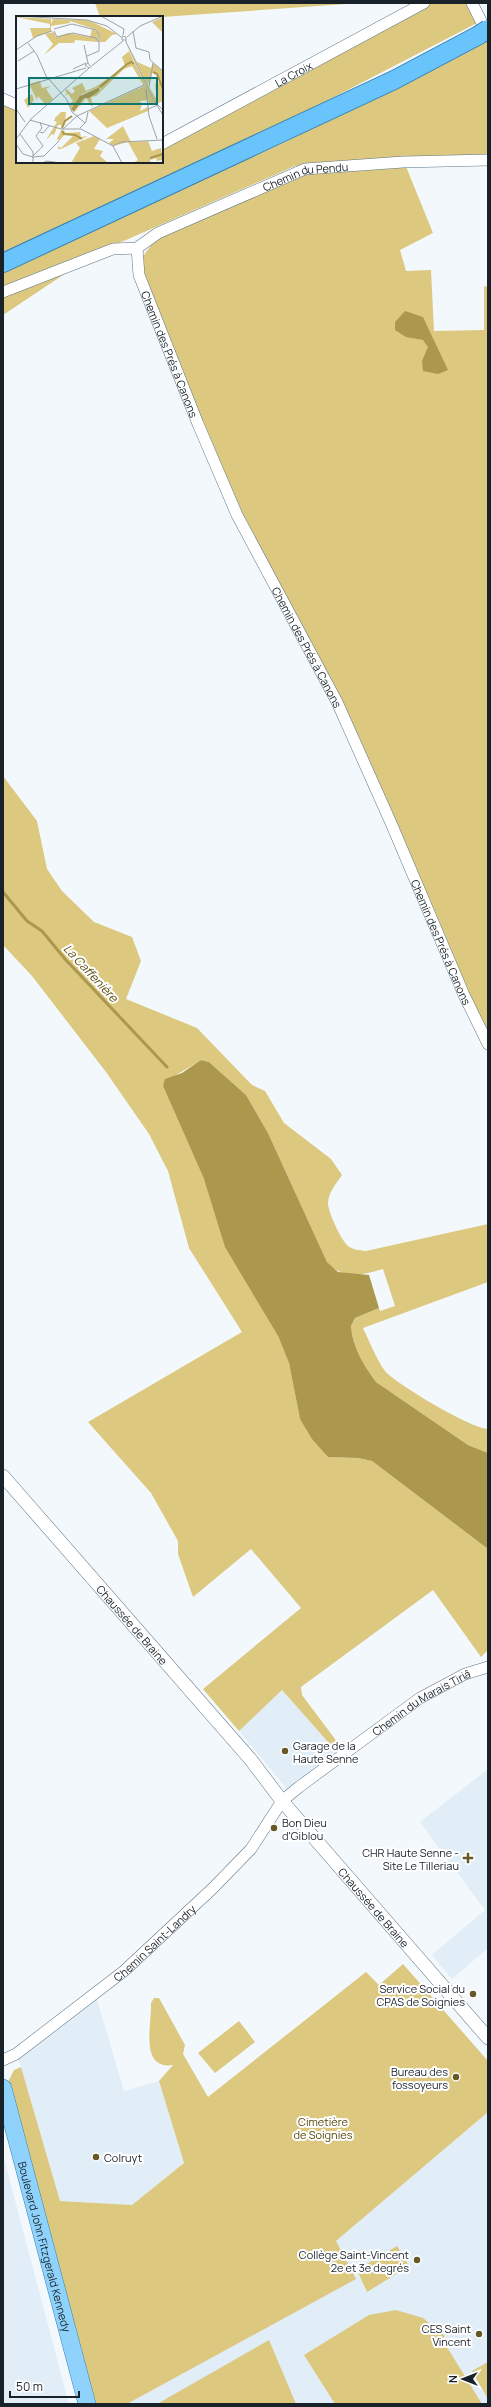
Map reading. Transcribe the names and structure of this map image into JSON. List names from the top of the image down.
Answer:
{
  "streets": {
    "main road": ["Boulevard John Fitzgerald Kennedy"],
    "street": [
      "La Croix",
      "Chemin du Pendu",
      "Chemin des Prés à Canons",
      "Chaussée de Braine",
      "Chemin du Marais Tiriâ",
      "Chemin Saint-Landry"
    ]
  },
  "crossings": [
    ["Chemin du Pendu", "Chemin des Prés à Canons"],
    ["Chaussée de Braine", "Chemin du Marais Tiriâ"],
    ["Chaussée de Braine", "Chemin Saint-Landry"],
    ["Chemin du Marais Tiriâ", "Chemin Saint-Landry"]
  ],
  "water": ["La Caffenière"],
  "parks": ["Cimetière de Soignies"],
  "places": {
    "other": [
      "Garage de la Haute Senne",
      "Bon Dieu d'Giblou",
      "Service Social du CPAS de Soignies",
      "Bureau des fossoyeurs",
      "Colruyt",
      "Collège Saint-Vincent 2e et 3e degrés",
      "CES Saint Vincent"
    ],
    "health": ["CHR Haute Senne - Site Le Tilleriau"]
  },
  "scale_bar": "50 m",
  "north": "left"
}
